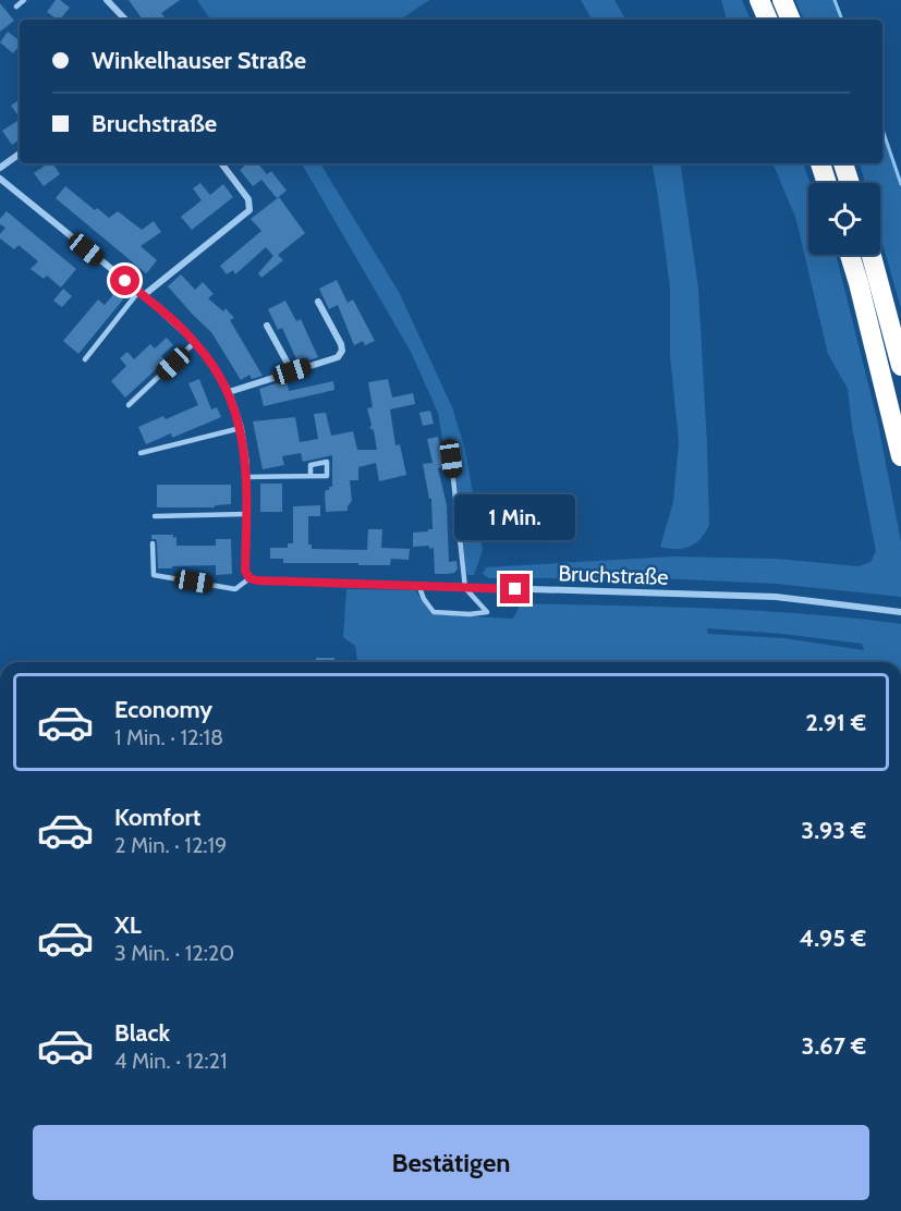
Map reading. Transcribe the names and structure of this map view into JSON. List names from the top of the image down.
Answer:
{
  "streets": {
    "street": ["Bruchstraße"]
  },
  "page": {
    "banner": ["Winkelhauser Straße", "Bruchstraße"],
    "bubble": "1 Min.",
    "list": [
      {
        "name": "Economy",
        "note": "1 Min. · 12:18",
        "value": "2.91 €"
      },
      {
        "name": "Komfort",
        "note": "2 Min. · 12:19",
        "value": "3.93 €"
      },
      {
        "name": "XL",
        "note": "3 Min. · 12:20",
        "value": "4.95 €"
      },
      {
        "name": "Black",
        "note": "4 Min. · 12:21",
        "value": "3.67 €"
      }
    ],
    "buttons": "Bestätigen"
  }
}
